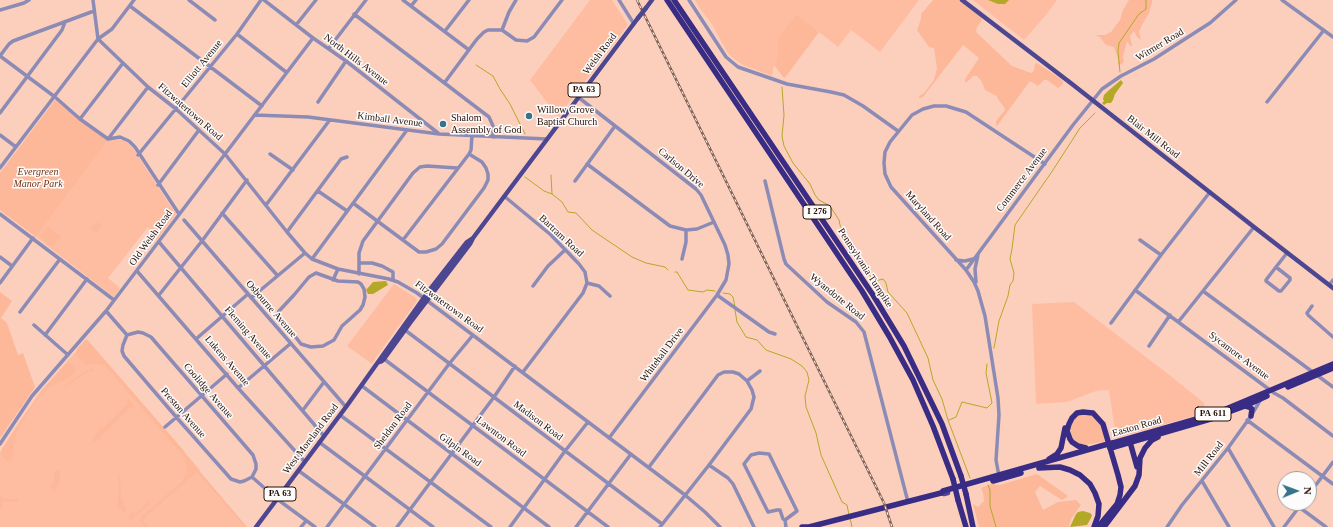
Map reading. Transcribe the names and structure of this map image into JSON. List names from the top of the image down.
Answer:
{
  "streets": {
    "highway": [
      "I 276",
      "Pennsylvania Turnpike",
      "PA 611",
      "Easton Road"
    ],
    "main road": [
      "Welsh Road",
      "PA 63",
      "Blair Mill Road",
      "West Moreland Road"
    ],
    "street": [
      "Witmer Road",
      "North Hills Avenue",
      "Elliott Avenue",
      "Fitzwatertown Road",
      "Kimball Avenue",
      "Carlson Drive",
      "Commerce Avenue",
      "Maryland Road",
      "Bartram Road",
      "Old Welsh Road",
      "Wyandotte Road",
      "Osbourne Avenue",
      "Fleming Avenue",
      "Whitehall Drive",
      "Sycamore Avenue",
      "Lukens Avenue",
      "Coolidge Avenue",
      "Preston Avenue",
      "Madison Road",
      "Sheldon Road",
      "Lawnton Road",
      "Gilpin Road",
      "Mill Road"
    ]
  },
  "crossings": [
    ["Witmer Road", "Blair Mill Road"],
    ["Witmer Road", "Commerce Avenue"],
    ["Welsh Road", "Kimball Avenue"],
    ["Welsh Road", "Carlson Drive"],
    ["Welsh Road", "West Moreland Road"],
    ["North Hills Avenue", "Elliott Avenue"],
    ["North Hills Avenue", "Kimball Avenue"],
    ["North Hills Avenue", "Old Welsh Road"],
    ["Elliott Avenue", "Fitzwatertown Road"],
    ["Fitzwatertown Road", "Old Welsh Road"],
    ["Fitzwatertown Road", "Whitehall Drive"],
    ["Fitzwatertown Road", "Sheldon Road"],
    ["Fitzwatertown Road", "West Moreland Road"],
    ["Kimball Avenue", "Old Welsh Road"],
    ["Blair Mill Road", "Commerce Avenue"],
    ["Carlson Drive", "Whitehall Drive"],
    ["Commerce Avenue", "Maryland Road"],
    ["Maryland Road", "Easton Road"],
    ["Bartram Road", "West Moreland Road"],
    ["Old Welsh Road", "Fleming Avenue"],
    ["Old Welsh Road", "Lukens Avenue"],
    ["Wyandotte Road", "Easton Road"],
    ["Osbourne Avenue", "West Moreland Road"],
    ["Fleming Avenue", "West Moreland Road"],
    ["Sycamore Avenue", "Easton Road"],
    ["Lukens Avenue", "West Moreland Road"],
    ["Coolidge Avenue", "Preston Avenue"],
    ["Madison Road", "Sheldon Road"],
    ["Madison Road", "West Moreland Road"],
    ["Sheldon Road", "Lawnton Road"],
    ["Sheldon Road", "Gilpin Road"],
    ["Easton Road", "Mill Road"],
    ["Lawnton Road", "West Moreland Road"],
    ["West Moreland Road", "Gilpin Road"]
  ],
  "parks": ["Evergreen Manor Park"],
  "places": ["Willow Grove Baptist Church", "Shalom Assembly of God"],
  "north": "right"
}
